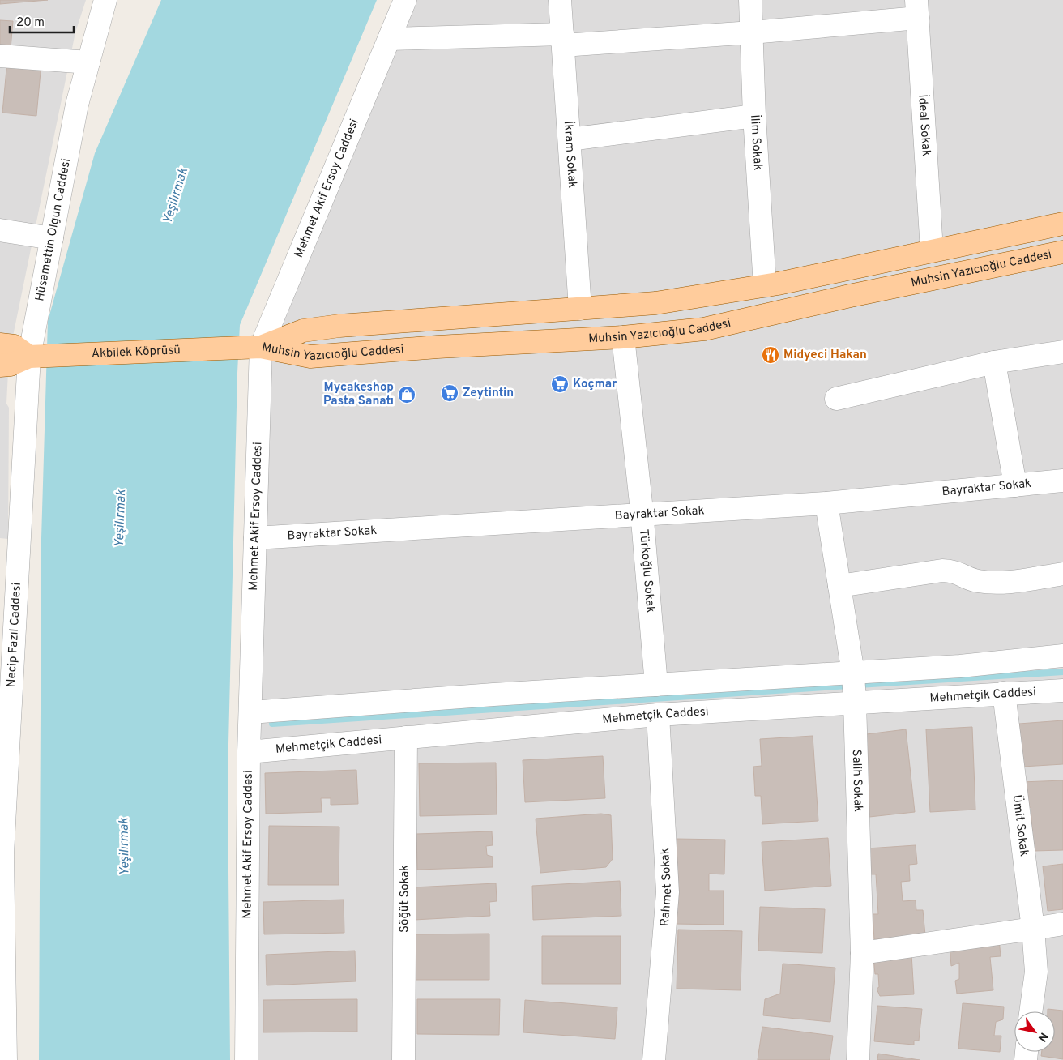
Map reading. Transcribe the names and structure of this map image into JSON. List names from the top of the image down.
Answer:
{
  "streets": {
    "main road": ["Muhsin Yazıcıoğlu Caddesi", "Akbilek Köprüsü"],
    "street": [
      "İdeal Sokak",
      "İlim Sokak",
      "İkram Sokak",
      "Mehmet Akif Ersoy Caddesi",
      "Hüsamettin Olgun Caddesi",
      "Bayraktar Sokak",
      "Türkoğlu Sokak",
      "Necip Fazıl Caddesi",
      "Mehmetçik Caddesi",
      "Salih Sokak",
      "Ümit Sokak",
      "Rahmet Sokak",
      "Söğüt Sokak"
    ]
  },
  "crossings": [
    ["İdeal Sokak", "Muhsin Yazıcıoğlu Caddesi"],
    ["İlim Sokak", "Muhsin Yazıcıoğlu Caddesi"],
    ["İkram Sokak", "Muhsin Yazıcıoğlu Caddesi"],
    ["Mehmet Akif Ersoy Caddesi", "Muhsin Yazıcıoğlu Caddesi"],
    ["Mehmet Akif Ersoy Caddesi", "Akbilek Köprüsü"],
    ["Mehmet Akif Ersoy Caddesi", "Bayraktar Sokak"],
    ["Mehmet Akif Ersoy Caddesi", "Mehmetçik Caddesi"],
    ["Hüsamettin Olgun Caddesi", "Akbilek Köprüsü"],
    ["Hüsamettin Olgun Caddesi", "Necip Fazıl Caddesi"],
    ["Muhsin Yazıcıoğlu Caddesi", "Akbilek Köprüsü"],
    ["Muhsin Yazıcıoğlu Caddesi", "Türkoğlu Sokak"],
    ["Akbilek Köprüsü", "Necip Fazıl Caddesi"],
    ["Bayraktar Sokak", "Türkoğlu Sokak"],
    ["Bayraktar Sokak", "Salih Sokak"],
    ["Mehmetçik Caddesi", "Salih Sokak"],
    ["Mehmetçik Caddesi", "Ümit Sokak"],
    ["Mehmetçik Caddesi", "Rahmet Sokak"],
    ["Mehmetçik Caddesi", "Söğüt Sokak"]
  ],
  "water": ["Yeşilırmak"],
  "places": {
    "restaurant": ["Midyeci Hakan"],
    "supermarket": ["Koçmar", "Zeytintin"],
    "shop": ["Mycakeshop Pasta Sanatı"]
  },
  "scale_bar": "20 m",
  "north": "bottom right"
}
